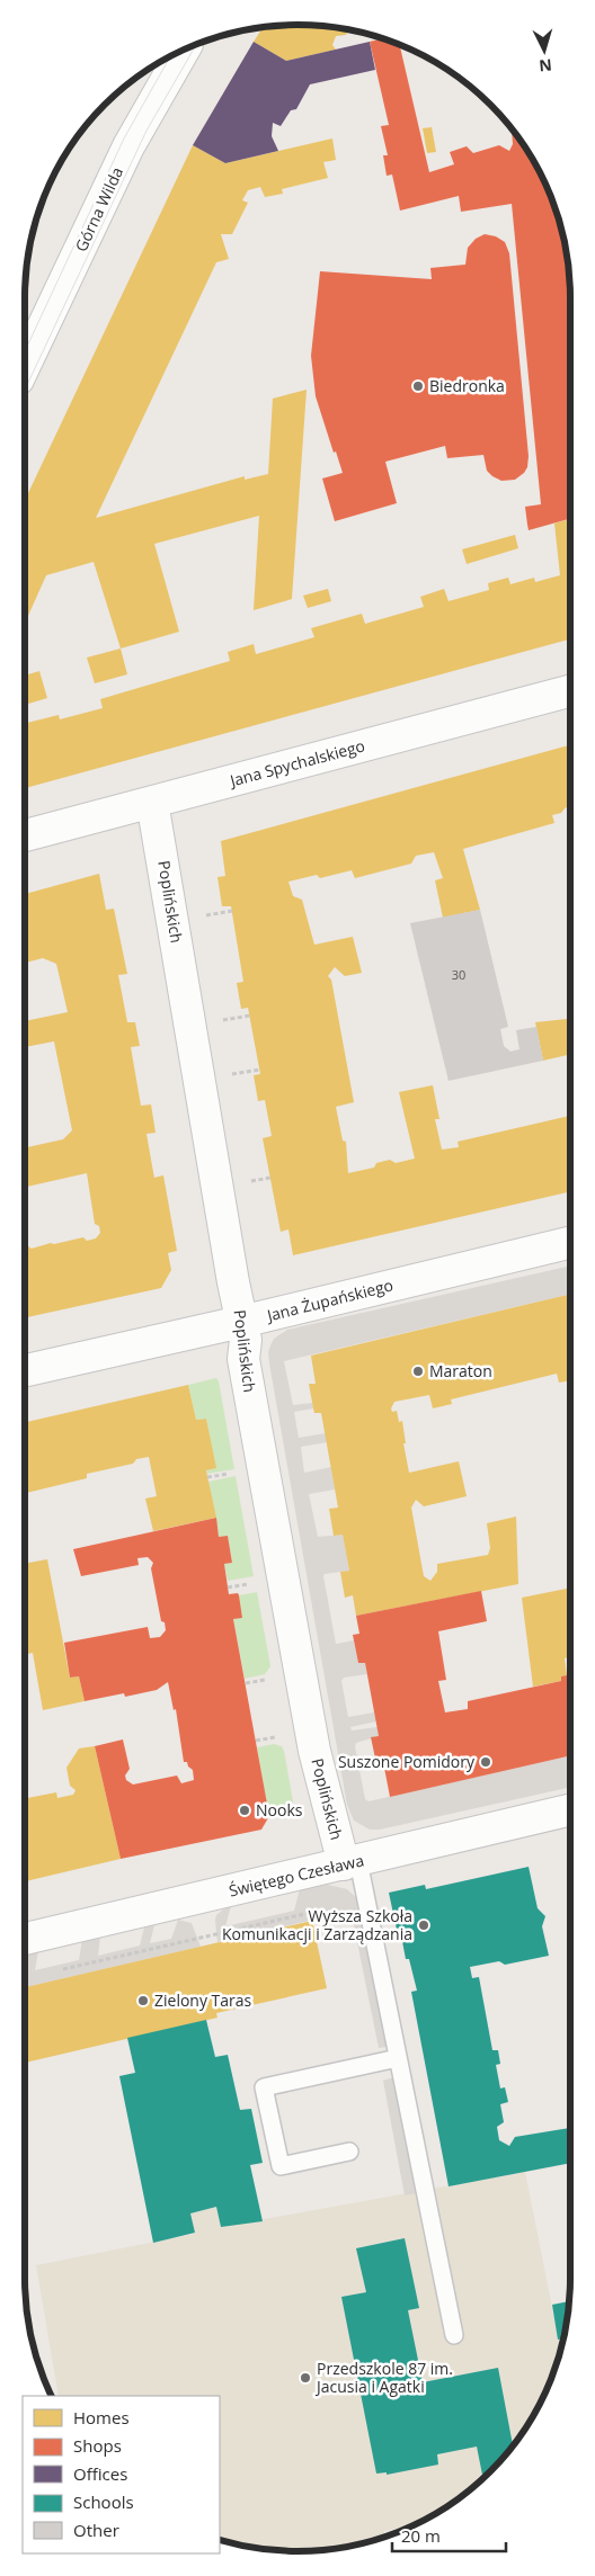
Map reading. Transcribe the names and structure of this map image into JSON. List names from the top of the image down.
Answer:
{
  "streets": {
    "street": [
      "Górna Wilda",
      "Jana Spychalskiego",
      "Poplińskich",
      "Jana Żupańskiego",
      "Świętego Czesława"
    ]
  },
  "crossings": [
    ["Jana Spychalskiego", "Poplińskich"],
    ["Poplińskich", "Jana Żupańskiego"],
    ["Poplińskich", "Świętego Czesława"]
  ],
  "places": [
    "Biedronka",
    "Maraton",
    "Suszone Pomidory",
    "Nooks",
    "Wyższa Szkoła Komunikacji i Zarządzania",
    "Zielony Taras",
    "Przedszkole 87 im. Jacusia i Agatki"
  ],
  "house_numbers": ["30"],
  "legend": [
    "Homes",
    "Shops",
    "Offices",
    "Schools",
    "Other"
  ],
  "scale_bar": "20 m",
  "north": "bottom"
}
